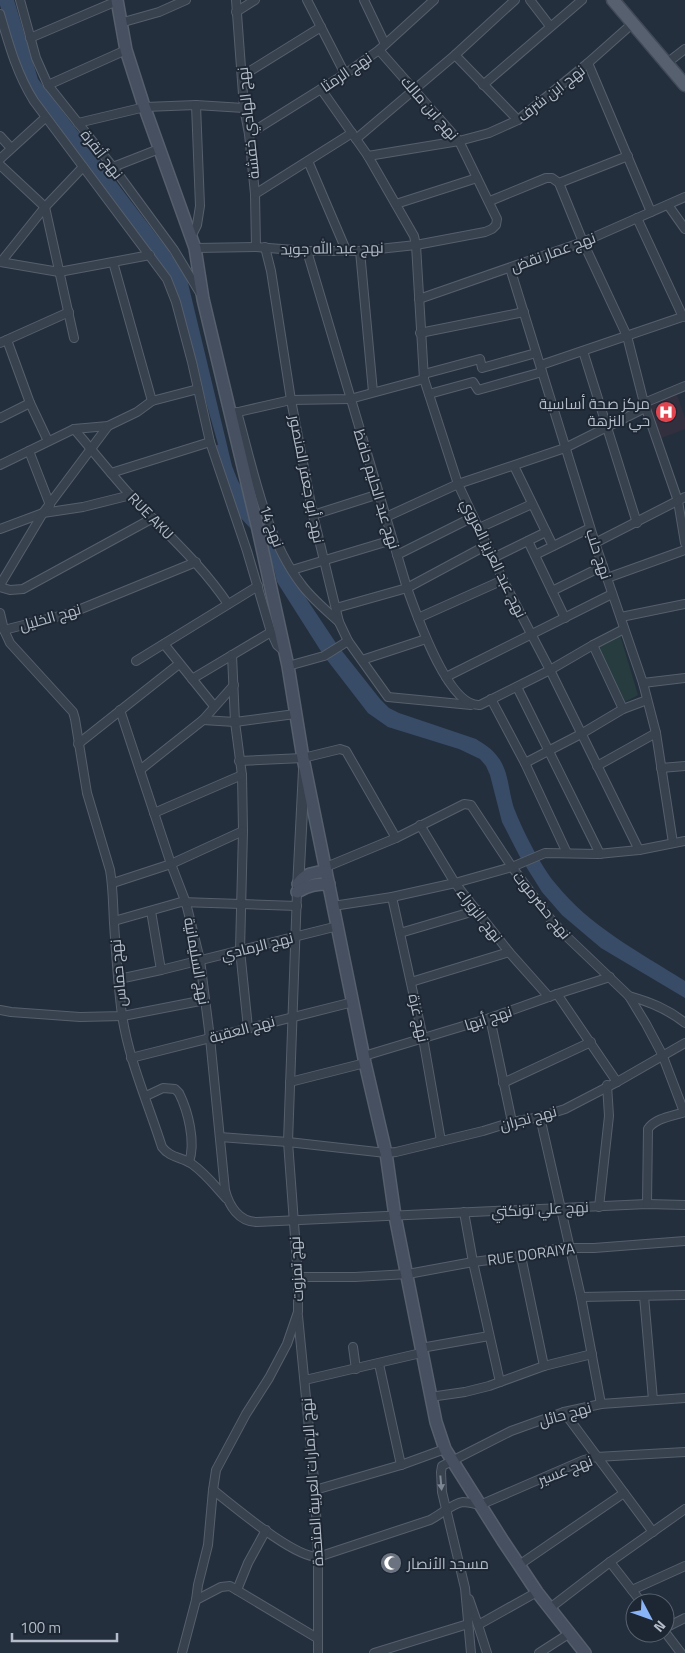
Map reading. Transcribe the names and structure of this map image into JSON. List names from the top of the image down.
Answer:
{
  "streets": {
    "street": [
      "نهج الرمثا",
      "نهج ابن شرف",
      "نهج ابن مالك",
      "نهج الهادي خفشة",
      "نهج أنقرة",
      "نهج عبد الله جويد",
      "نهج عمار نقض",
      "نهج أبو جعفر المنصور",
      "نهج عبد الحليم حافظ",
      "RUE AKU",
      "نهج 14",
      "نهج حلب",
      "نهج عبد العزيز العروي",
      "نهج الخليل",
      "نهج حضرموت",
      "نهج الزوراء",
      "نهج الرمادي",
      "نهج السليمانية",
      "نهج حماس",
      "نهج غزة",
      "نهج أبها",
      "نهج العقبة",
      "نهج نجران",
      "نهج علي تونكتي",
      "RUE DORAIYA",
      "نهج تمزوت",
      "نهج حائل",
      "نهج عسير",
      "نهج الإمارات العربية المتحدة"
    ]
  },
  "crossings": [
    ["نهج الرمثا", "نهج ابن مالك"],
    ["نهج الرمثا", "نهج الهادي خفشة"],
    ["نهج الرمثا", "نهج عبد العزيز العروي"],
    ["نهج ابن شرف", "نهج ابن مالك"],
    ["نهج ابن شرف", "نهج عبد العزيز العروي"],
    ["نهج ابن مالك", "نهج عبد الله جويد"],
    ["نهج الهادي خفشة", "نهج عبد الله جويد"],
    ["نهج عبد الله جويد", "نهج أبو جعفر المنصور"],
    ["نهج عبد الله جويد", "نهج عبد الحليم حافظ"],
    ["نهج عبد الله جويد", "نهج عبد العزيز العروي"],
    ["نهج عمار نقض", "نهج حلب"],
    ["نهج عمار نقض", "نهج عبد العزيز العروي"],
    ["نهج أبو جعفر المنصور", "نهج عبد الحليم حافظ"],
    ["نهج أبو جعفر المنصور", "نهج 14"],
    ["RUE AKU", "نهج الخليل"],
    ["نهج الخليل", "نهج حماس"],
    ["نهج حضرموت", "نهج الزوراء"],
    ["نهج حضرموت", "نهج أبها"],
    ["نهج الزوراء", "نهج أبها"],
    ["نهج الزوراء", "نهج نجران"],
    ["نهج الرمادي", "نهج السليمانية"],
    ["نهج الرمادي", "نهج حماس"],
    ["نهج الرمادي", "نهج تمزوت"],
    ["نهج السليمانية", "نهج حماس"],
    ["نهج السليمانية", "نهج العقبة"],
    ["نهج السليمانية", "نهج نجران"],
    ["نهج السليمانية", "نهج علي تونكتي"],
    ["نهج حماس", "نهج العقبة"],
    ["نهج غزة", "نهج أبها"],
    ["نهج غزة", "نهج نجران"],
    ["نهج أبها", "نهج تمزوت"],
    ["نهج العقبة", "نهج تمزوت"],
    ["نهج نجران", "نهج تمزوت"],
    ["نهج علي تونكتي", "نهج تمزوت"],
    ["RUE DORAIYA", "نهج تمزوت"],
    ["نهج تمزوت", "نهج الإمارات العربية المتحدة"]
  ],
  "places": {
    "hospital": ["مركز صحة أساسية حي النزهة"],
    "mosque": ["مسجد الأنصار"]
  },
  "scale_bar": "100 m",
  "north": "bottom right"
}
